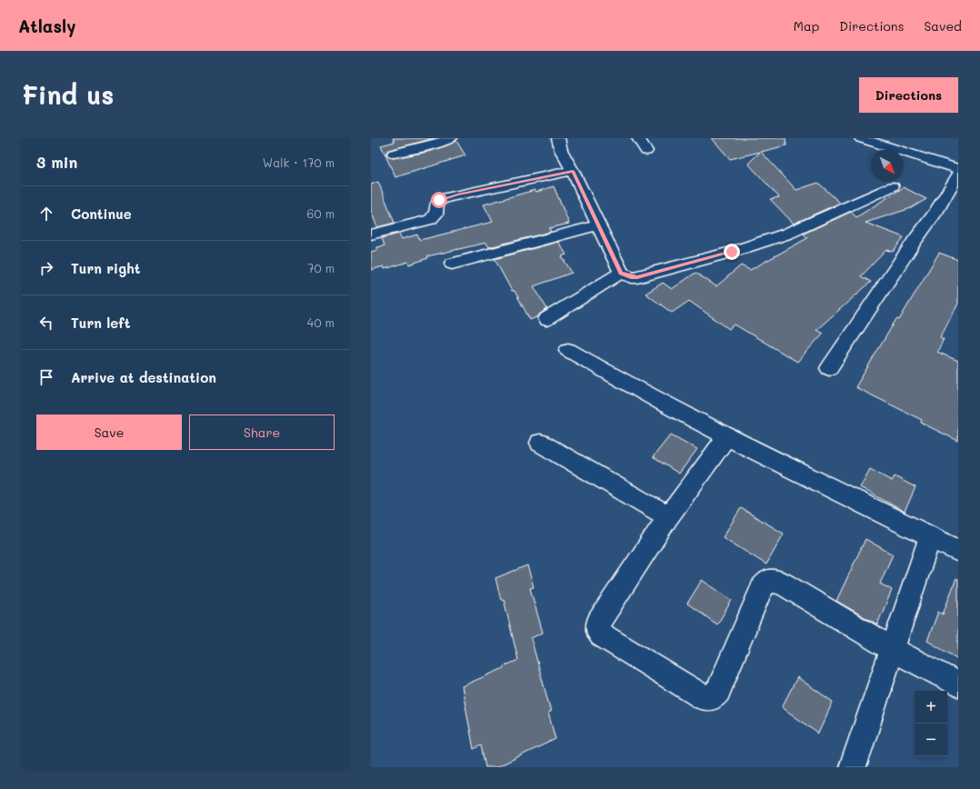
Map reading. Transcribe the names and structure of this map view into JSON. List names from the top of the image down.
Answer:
{
  "north": "bottom right",
  "page": {
    "header": "Atlasly",
    "nav": ["Map", "Directions", "Saved"],
    "buttons": [
      "Directions",
      ["Save", "Share"]
    ],
    "title": "Find us",
    "heading": ["3 min", "Walk · 170 m"],
    "list": [
      ["Continue", "60 m"],
      ["Turn right", "70 m"],
      ["Turn left", "40 m"],
      "Arrive at destination"
    ],
    "map_buttons": ["+", "−"]
  }
}
